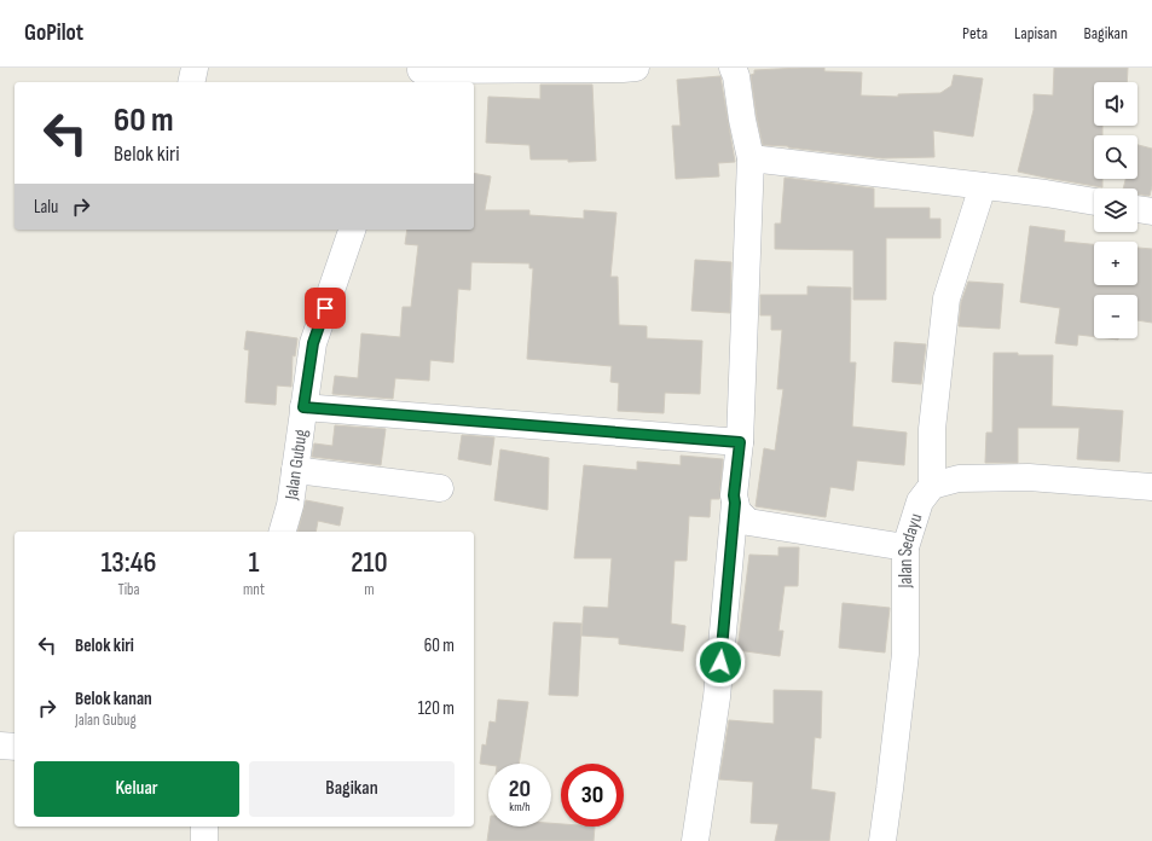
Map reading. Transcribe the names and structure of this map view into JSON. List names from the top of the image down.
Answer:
{
  "streets": {
    "street": ["Jalan Gubug", "Jalan Sedayu"]
  },
  "page": {
    "header": "GoPilot",
    "nav": ["Peta", "Lapisan", "Bagikan"],
    "map_buttons": ["+", "−"],
    "turn": ["60 m", "Belok kiri"],
    "then": "Lalu",
    "eta": [
      "13:46",
      "Tiba",
      "1",
      "mnt",
      "210",
      "m"
    ],
    "list": [
      {
        "name": "Belok kiri",
        "value": "60 m"
      },
      {
        "name": "Belok kanan",
        "note": "Jalan Gubug",
        "value": "120 m"
      }
    ],
    "buttons": ["Keluar", "Bagikan"],
    "speed": "20 km/h",
    "limit": "30"
  }
}
